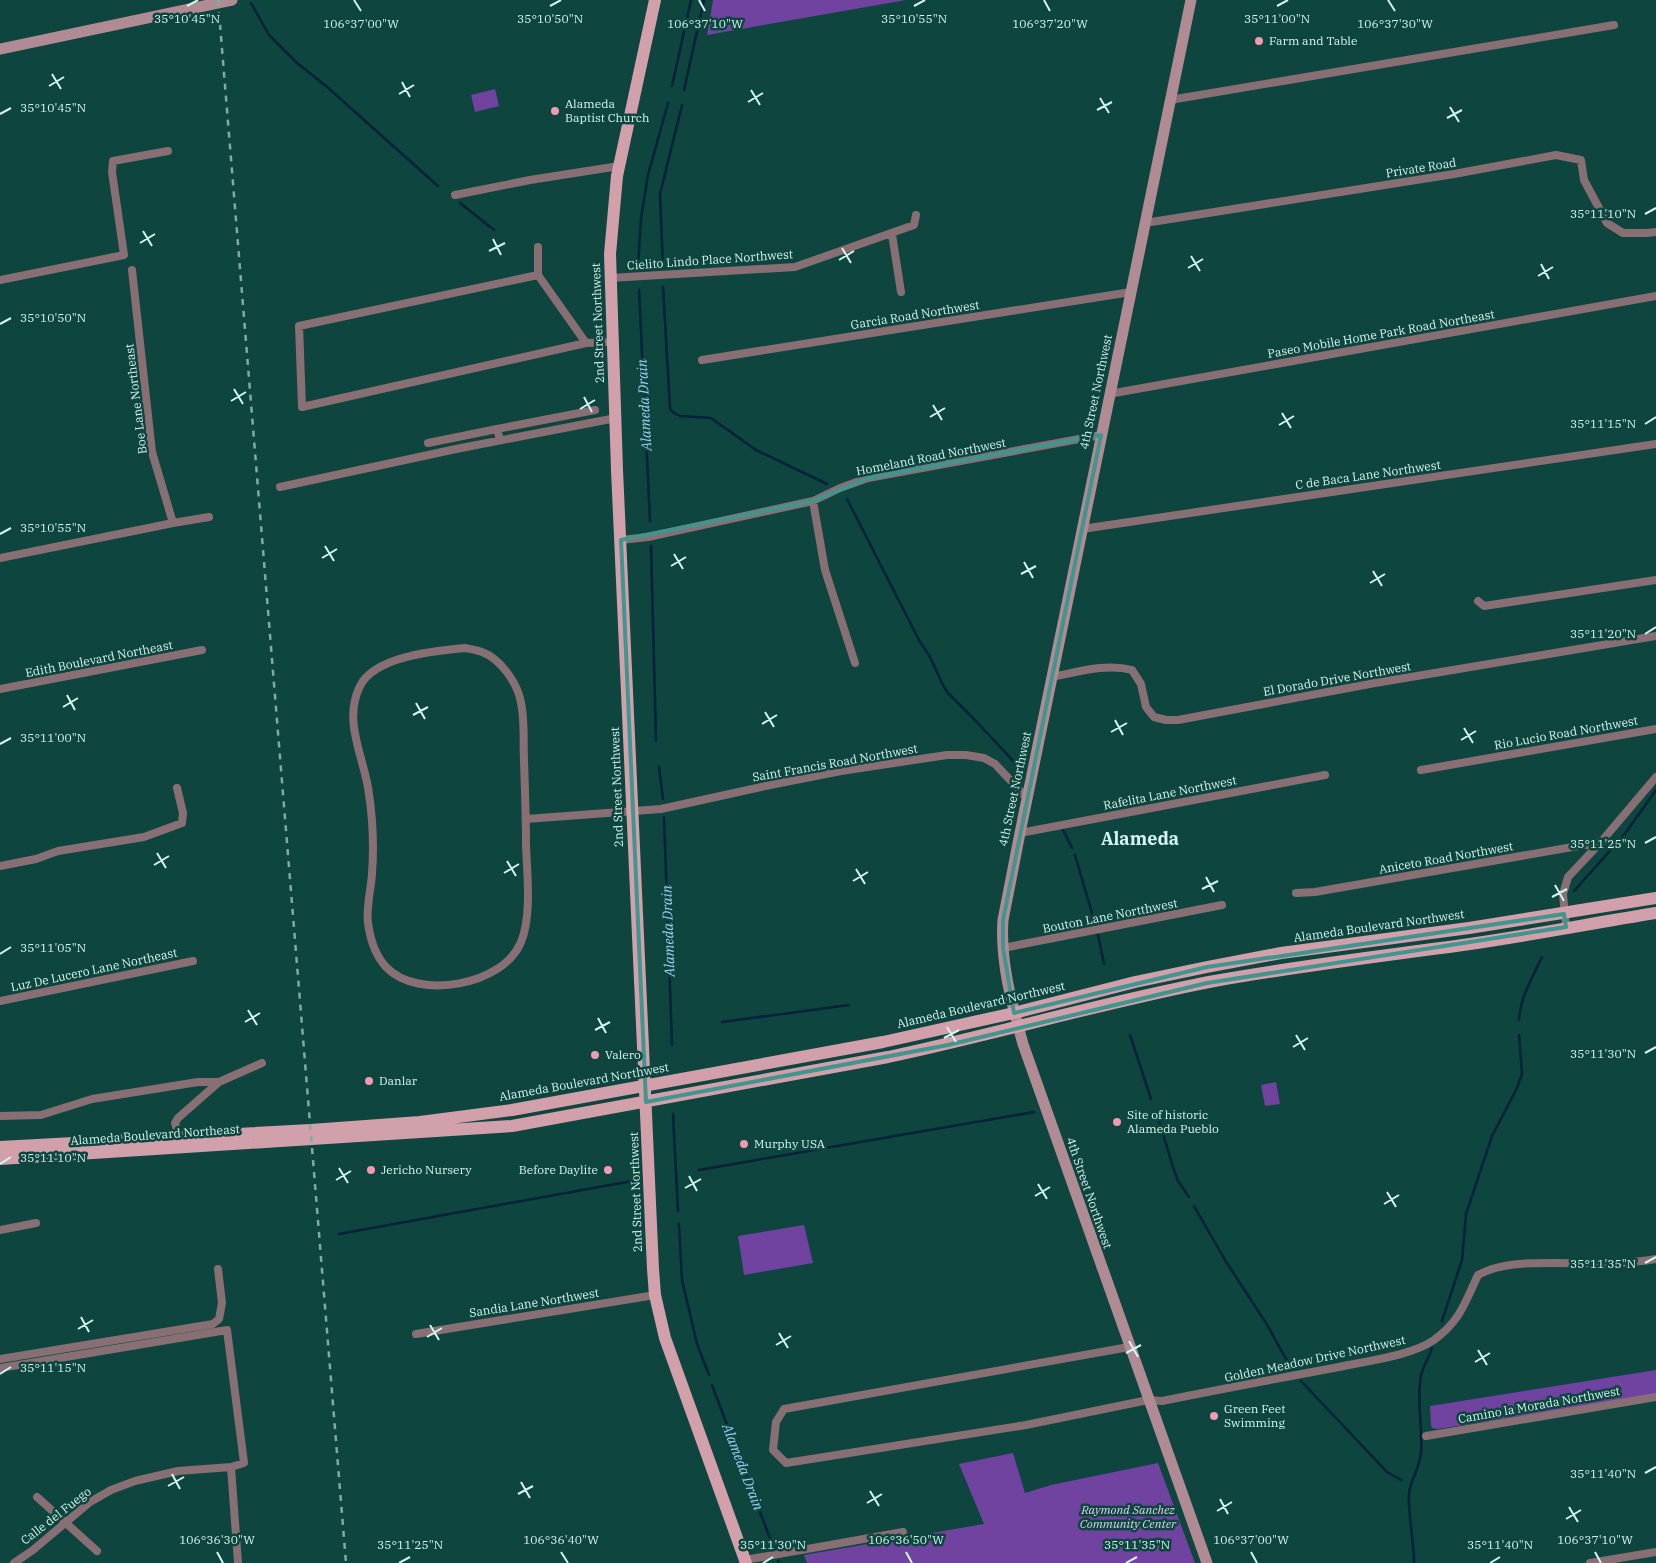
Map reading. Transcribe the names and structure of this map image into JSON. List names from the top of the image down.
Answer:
{
  "streets": {
    "main road": [
      "2nd Street Northwest",
      "4th Street Northwest",
      "Alameda Boulevard Northwest",
      "Alameda Boulevard Northeast"
    ],
    "street": [
      "Private Road",
      "Cielito Lindo Place Northwest",
      "Garcia Road Northwest",
      "Paseo Mobile Home Park Road Northeast",
      "Boe Lane Northeast",
      "Homeland Road Northwest",
      "C de Baca Lane Northwest",
      "Edith Boulevard Northeast",
      "El Dorado Drive Northwest",
      "Rio Lucio Road Northwest",
      "Saint Francis Road Northwest",
      "Rafelita Lane Northwest",
      "Aniceto Road Northwest",
      "Bouton Lane Nortthwest",
      "Luz De Lucero Lane Northeast",
      "Sandia Lane Northwest",
      "Golden Meadow Drive Northwest",
      "Camino la Morada Northwest",
      "Calle del Fuego"
    ]
  },
  "crossings": [
    ["Private Road", "4th Street Northwest"],
    ["Cielito Lindo Place Northwest", "2nd Street Northwest"],
    ["Garcia Road Northwest", "4th Street Northwest"],
    ["2nd Street Northwest", "Homeland Road Northwest"],
    ["2nd Street Northwest", "Saint Francis Road Northwest"],
    ["2nd Street Northwest", "Alameda Boulevard Northwest"],
    ["2nd Street Northwest", "Sandia Lane Northwest"],
    ["Paseo Mobile Home Park Road Northeast", "4th Street Northwest"],
    ["4th Street Northwest", "Homeland Road Northwest"],
    ["4th Street Northwest", "C de Baca Lane Northwest"],
    ["4th Street Northwest", "El Dorado Drive Northwest"],
    ["4th Street Northwest", "Saint Francis Road Northwest"],
    ["4th Street Northwest", "Rafelita Lane Northwest"],
    ["4th Street Northwest", "Bouton Lane Nortthwest"],
    ["4th Street Northwest", "Alameda Boulevard Northwest"],
    ["4th Street Northwest", "Golden Meadow Drive Northwest"],
    ["Alameda Boulevard Northwest", "Alameda Boulevard Northeast"]
  ],
  "districts": ["Alameda"],
  "water": ["Alameda Drain"],
  "parks": ["Raymond Sanchez Community Center"],
  "places": [
    "Farm and Table",
    "Alameda Baptist Church",
    "Valero",
    "Danlar",
    "Site of historic Alameda Pueblo",
    "Murphy USA",
    "Jericho Nursery",
    "Before Daylite",
    "Green Feet Swimming"
  ],
  "coordinates": [
    "35°11'00\"N",
    "35°10'45\"N",
    "35°10'50\"N",
    "35°10'55\"N",
    "106°37'10\"W",
    "106°37'00\"W",
    "106°37'20\"W",
    "106°37'30\"W",
    "35°11'10\"N",
    "35°11'15\"N",
    "35°11'20\"N",
    "35°11'25\"N",
    "35°11'05\"N",
    "35°11'30\"N",
    "35°11'35\"N",
    "35°11'40\"N",
    "106°36'30\"W",
    "106°36'40\"W",
    "106°36'50\"W"
  ]
}
